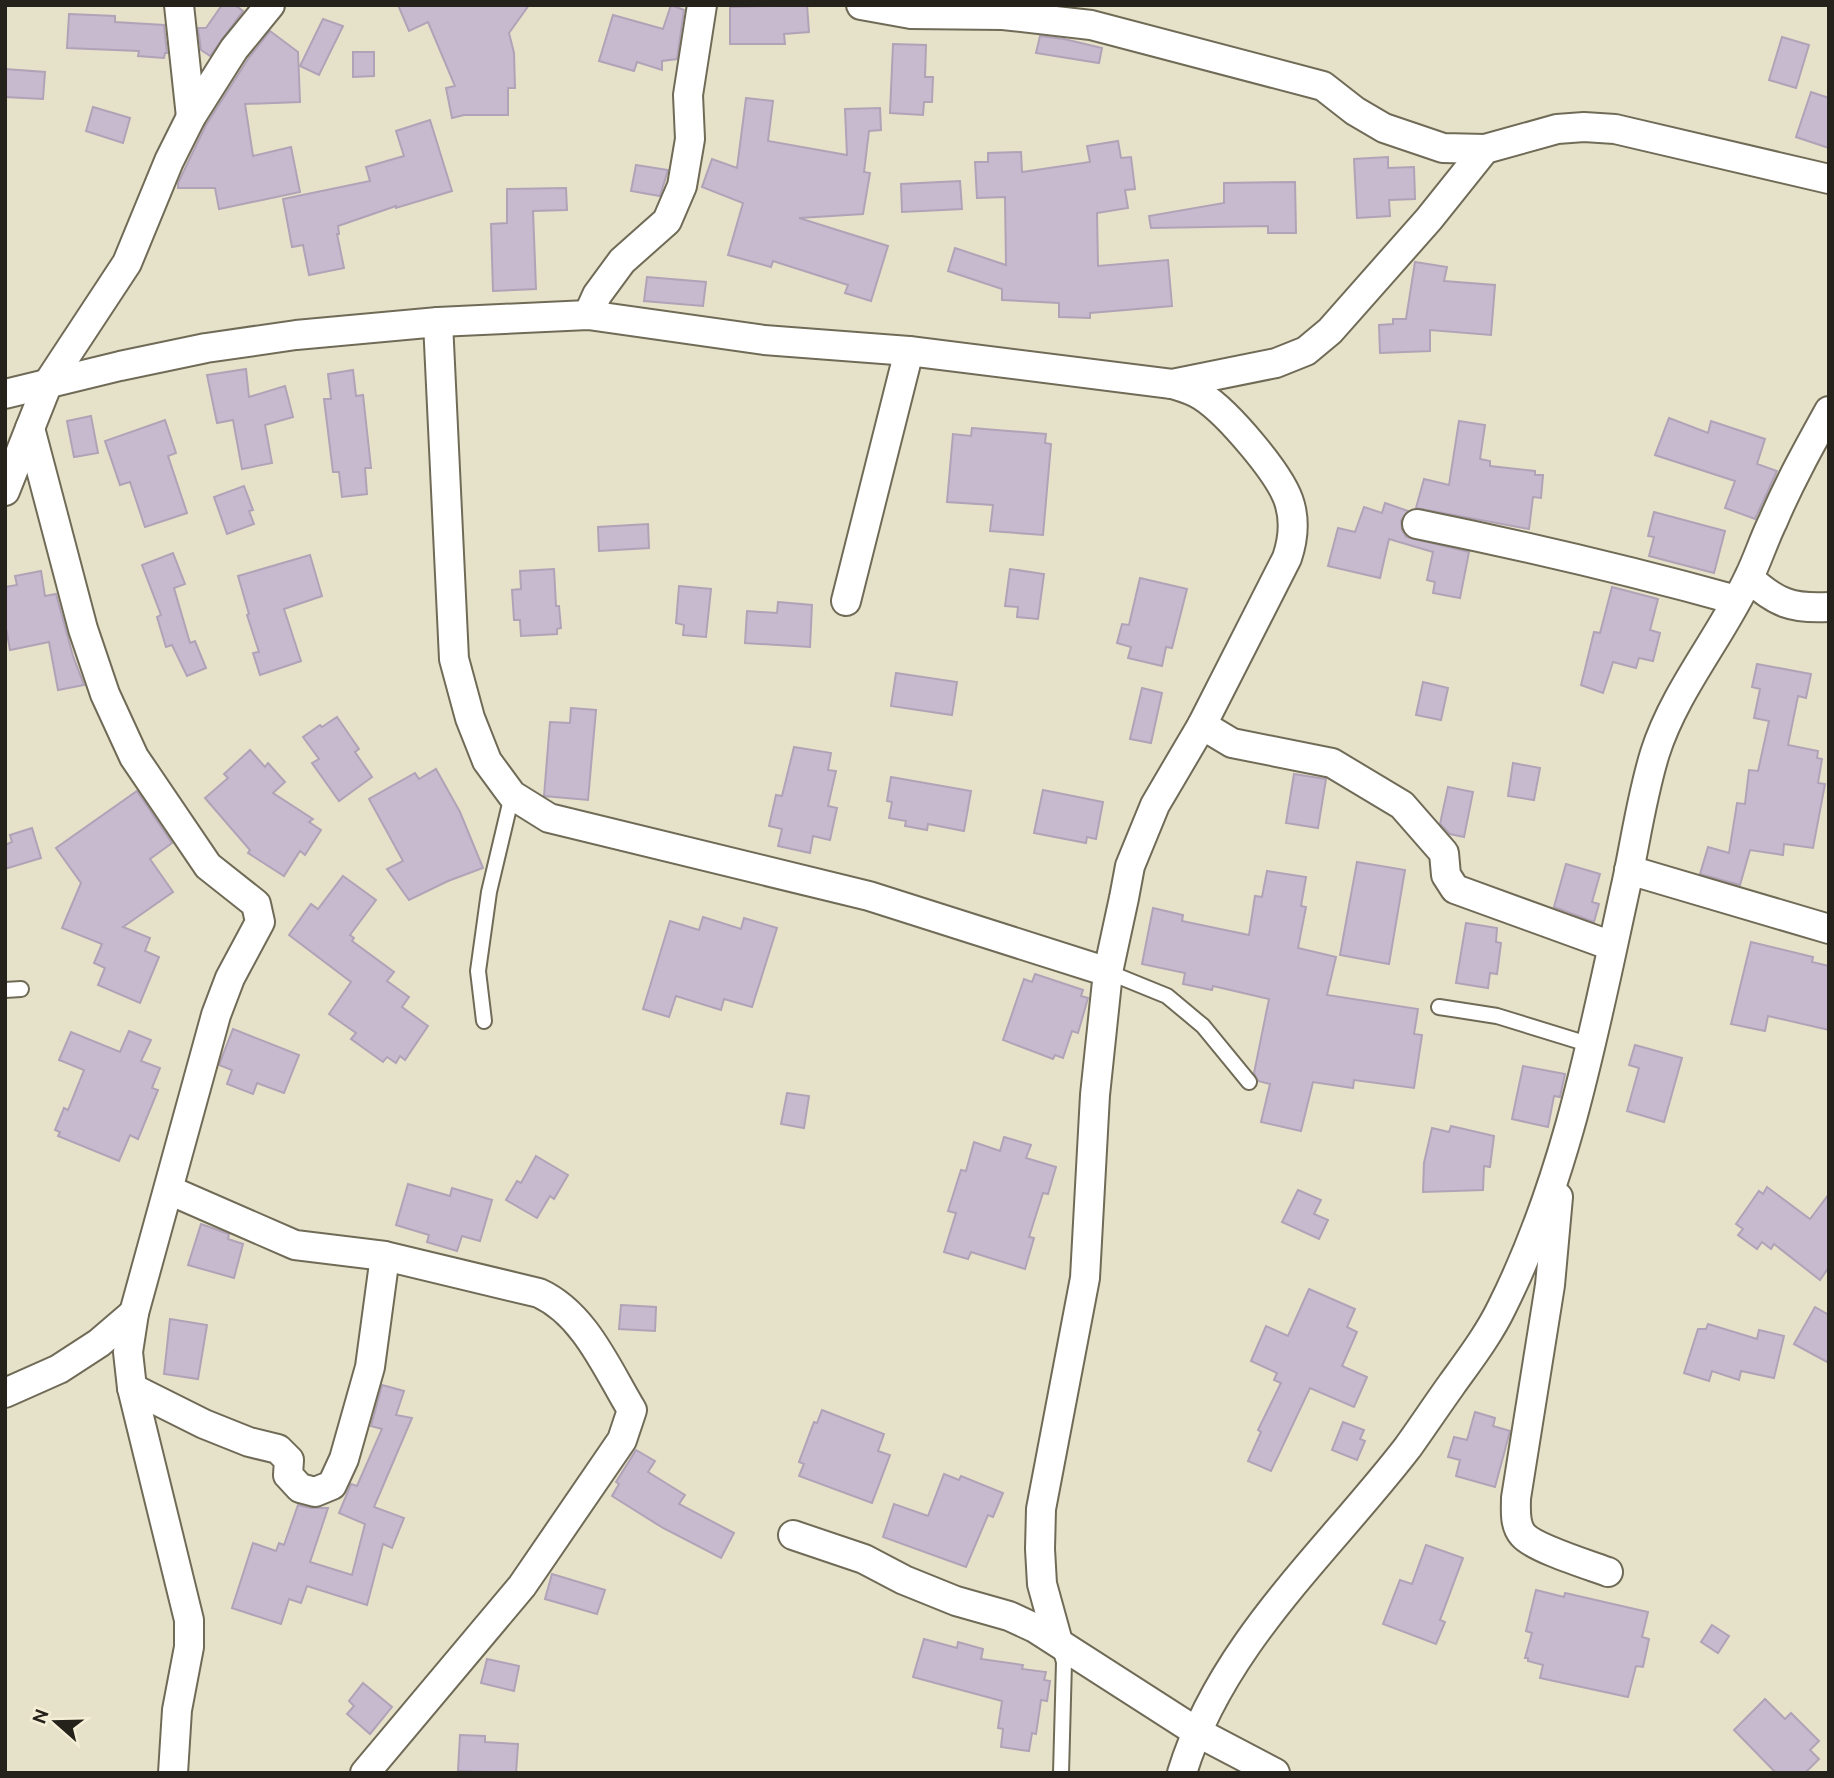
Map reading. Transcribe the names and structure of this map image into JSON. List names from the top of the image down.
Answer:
{
  "north": "left"
}
